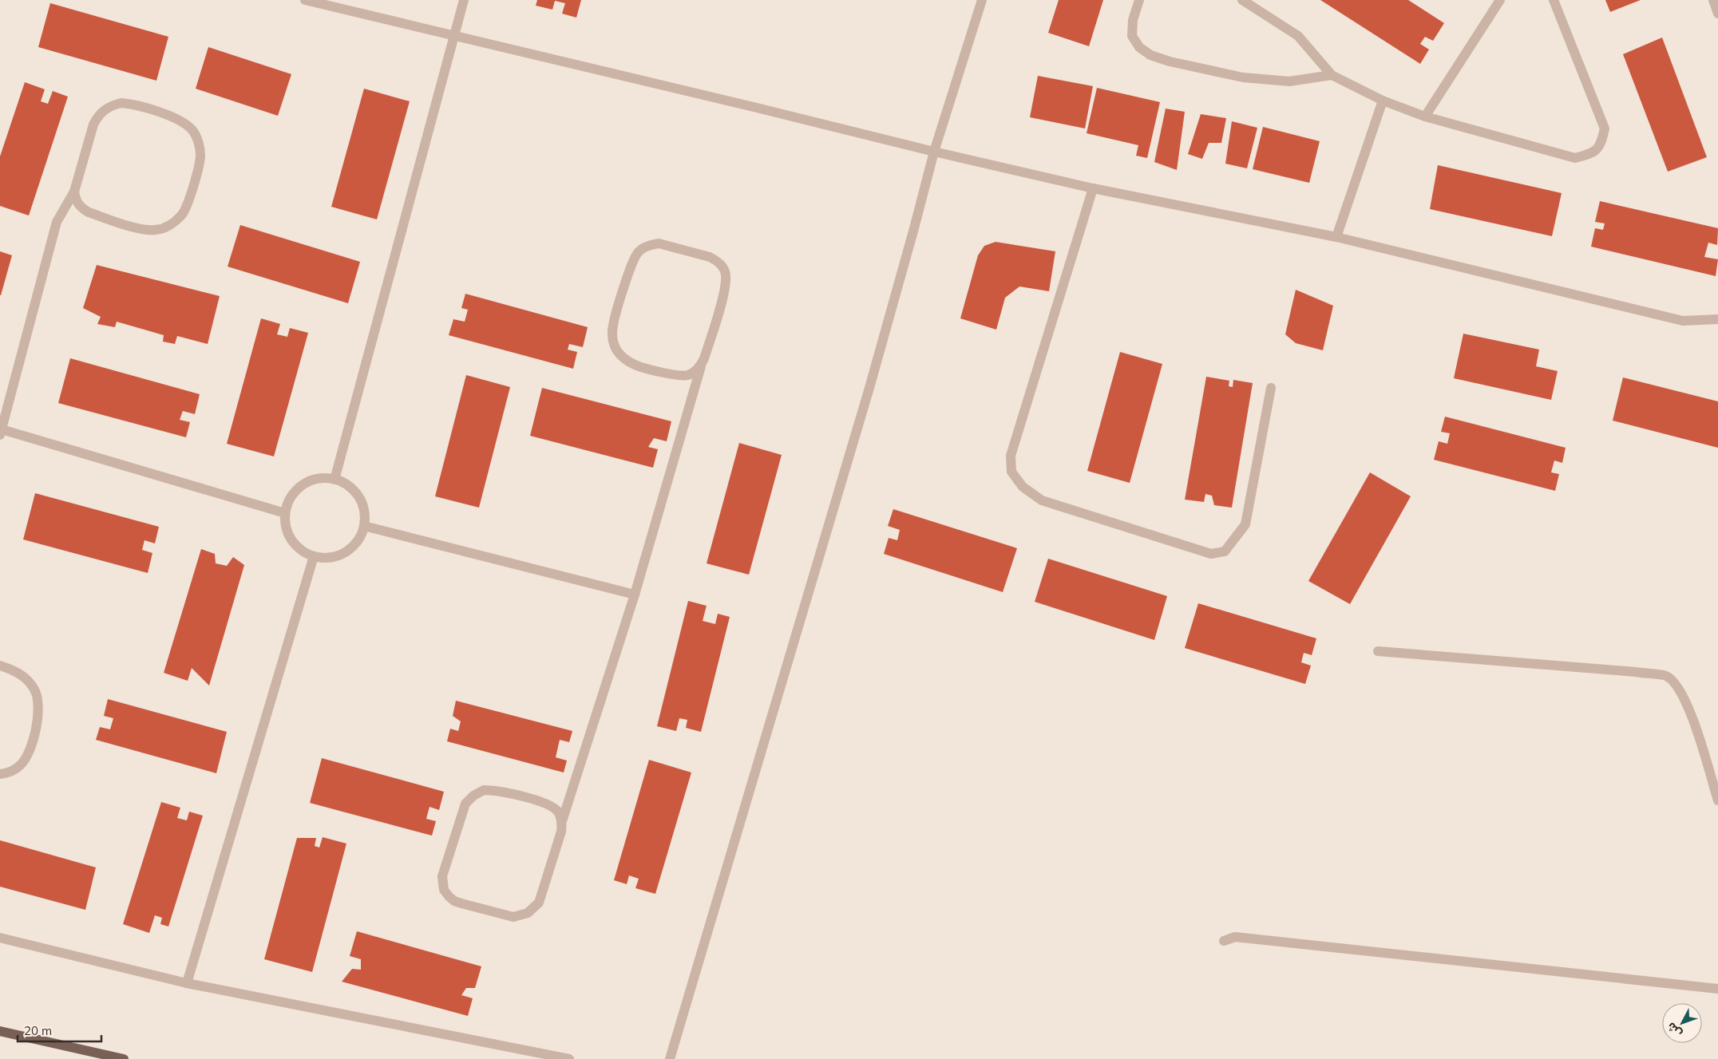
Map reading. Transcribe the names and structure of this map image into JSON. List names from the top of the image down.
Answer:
{
  "scale_bar": "20 m",
  "north": "bottom left"
}
